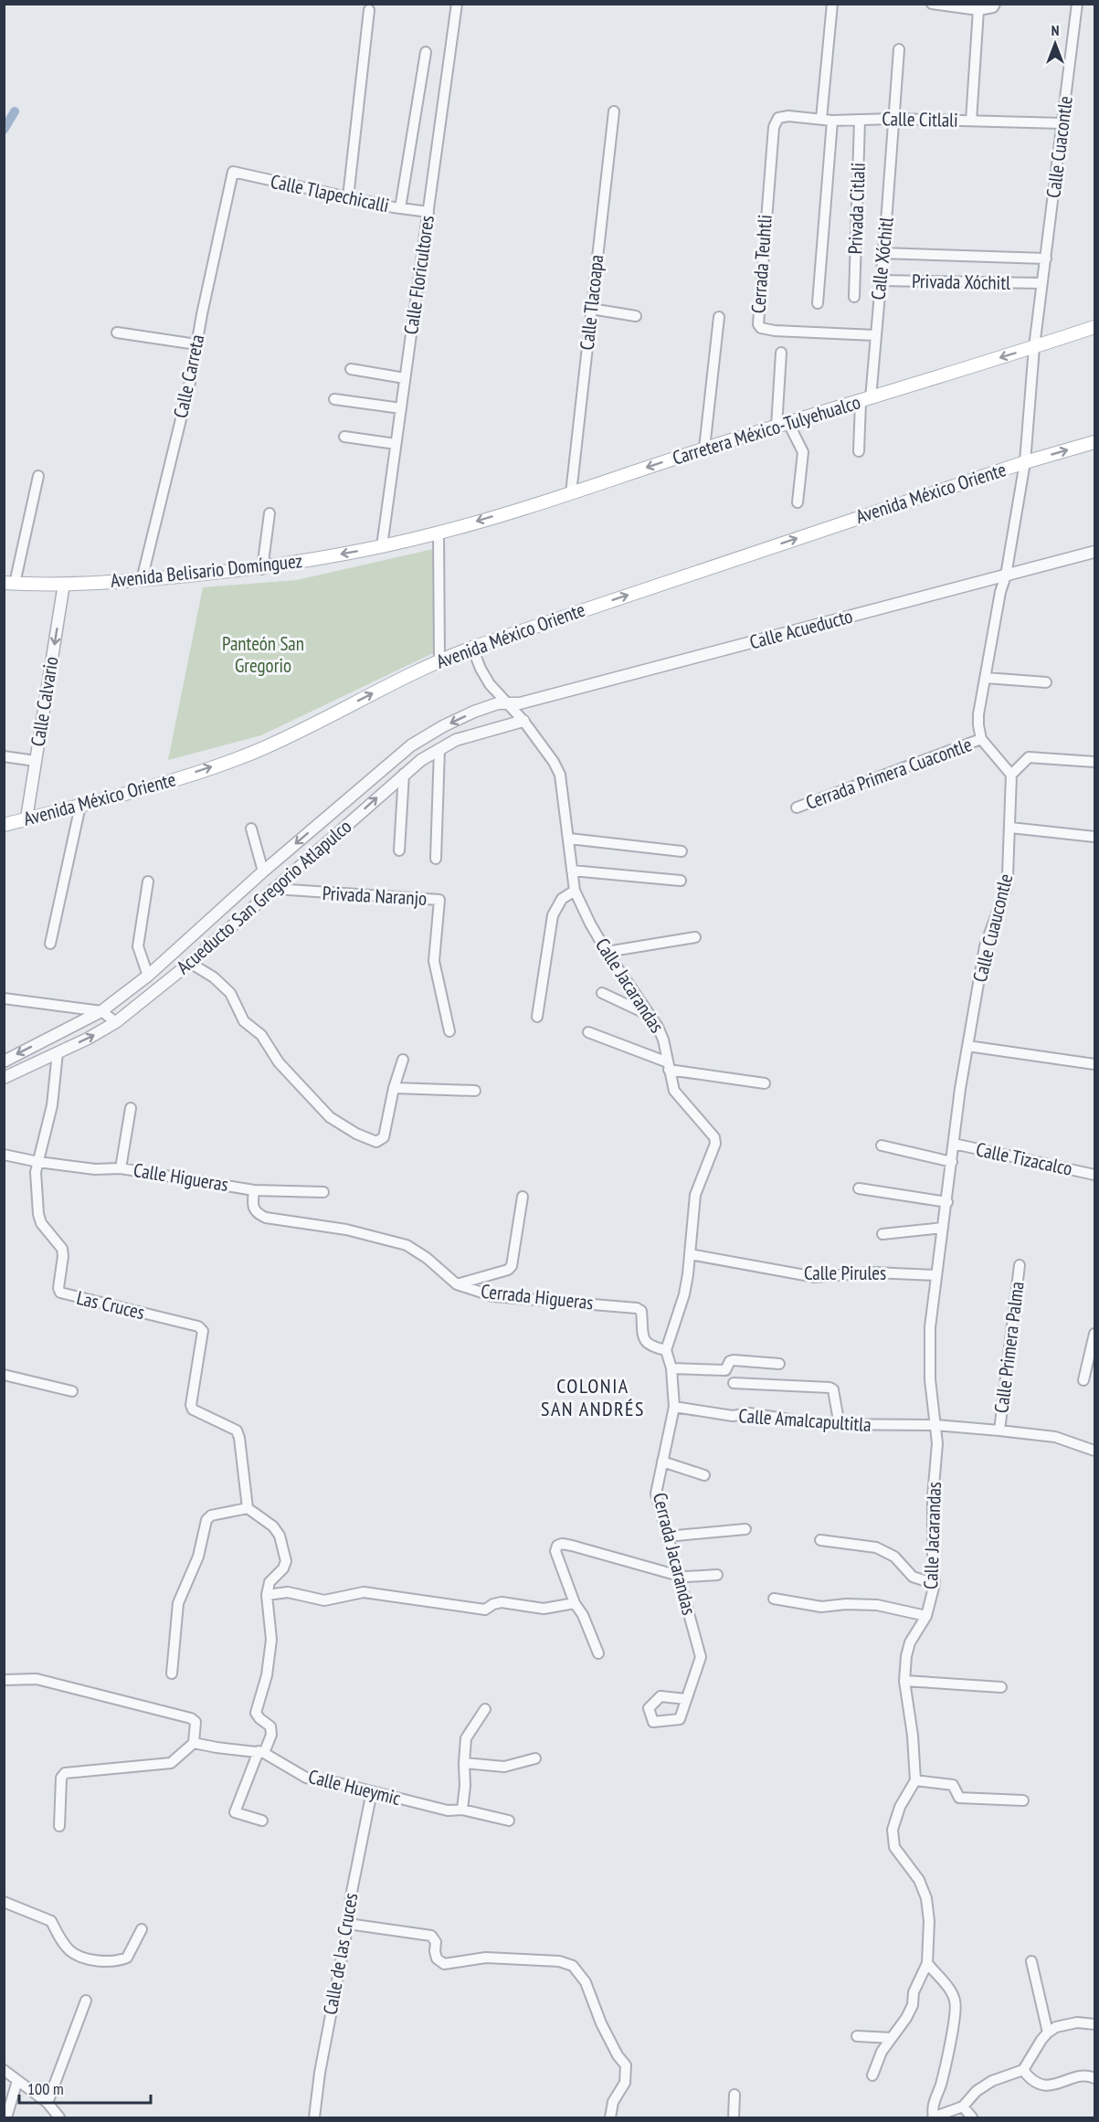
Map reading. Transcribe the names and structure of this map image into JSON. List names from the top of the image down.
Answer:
{
  "streets": {
    "main road": ["Carretera México-Tulyehualco", "Avenida México Oriente", "Avenida Belisario Domínguez"],
    "street": [
      "Calle Citlali",
      "Calle Cuacontle",
      "Calle Tlapechicalli",
      "Privada Citlali",
      "Calle Xóchitl",
      "Cerrada Teuhtli",
      "Calle Floricultores",
      "Privada Xóchitl",
      "Calle Tlacoapa",
      "Calle Carreta",
      "Calle Acueducto",
      "Calle Calvario",
      "Cerrada Primera Cuacontle",
      "Privada Naranjo",
      "Acueducto San Gregorio Atlapulco",
      "Calle Cuaucontle",
      "Calle Jacarandas",
      "Calle Tizacalco",
      "Calle Higueras",
      "Calle Pirules",
      "Cerrada Higueras",
      "Las Cruces",
      "Calle Primera Palma",
      "Calle Amalcapultitla",
      "Cerrada Jacarandas",
      "Calle Hueymic",
      "Calle de las Cruces"
    ]
  },
  "crossings": [
    ["Calle Citlali", "Calle Cuacontle"],
    ["Calle Citlali", "Privada Citlali"],
    ["Calle Citlali", "Calle Xóchitl"],
    ["Calle Citlali", "Cerrada Teuhtli"],
    ["Calle Cuacontle", "Privada Xóchitl"],
    ["Calle Cuacontle", "Carretera México-Tulyehualco"],
    ["Calle Cuacontle", "Avenida México Oriente"],
    ["Calle Tlapechicalli", "Calle Floricultores"],
    ["Calle Tlapechicalli", "Calle Carreta"],
    ["Calle Xóchitl", "Cerrada Teuhtli"],
    ["Calle Xóchitl", "Privada Xóchitl"],
    ["Calle Xóchitl", "Carretera México-Tulyehualco"],
    ["Calle Floricultores", "Avenida Belisario Domínguez"],
    ["Calle Tlacoapa", "Carretera México-Tulyehualco"],
    ["Calle Carreta", "Avenida Belisario Domínguez"],
    ["Carretera México-Tulyehualco", "Avenida Belisario Domínguez"],
    ["Avenida México Oriente", "Calle Calvario"],
    ["Avenida México Oriente", "Calle Jacarandas"],
    ["Avenida Belisario Domínguez", "Calle Calvario"],
    ["Calle Acueducto", "Acueducto San Gregorio Atlapulco"],
    ["Calle Acueducto", "Calle Jacarandas"],
    ["Privada Naranjo", "Acueducto San Gregorio Atlapulco"],
    ["Acueducto San Gregorio Atlapulco", "Calle Jacarandas"],
    ["Acueducto San Gregorio Atlapulco", "Las Cruces"],
    ["Calle Cuaucontle", "Calle Jacarandas"],
    ["Calle Cuaucontle", "Calle Tizacalco"],
    ["Calle Cuaucontle", "Calle Pirules"],
    ["Calle Jacarandas", "Calle Pirules"],
    ["Calle Jacarandas", "Cerrada Higueras"],
    ["Calle Jacarandas", "Calle Amalcapultitla"],
    ["Calle Higueras", "Cerrada Higueras"],
    ["Calle Higueras", "Las Cruces"],
    ["Calle Primera Palma", "Calle Amalcapultitla"],
    ["Calle Amalcapultitla", "Cerrada Jacarandas"],
    ["Calle Hueymic", "Calle de las Cruces"]
  ],
  "one_way": ["Carretera México-Tulyehualco", "Avenida México Oriente", "Calle Calvario"],
  "districts": ["COLONIA SAN ANDRÉS"],
  "parks": ["Panteón San Gregorio"],
  "scale_bar": "100 m",
  "north": "top"
}
